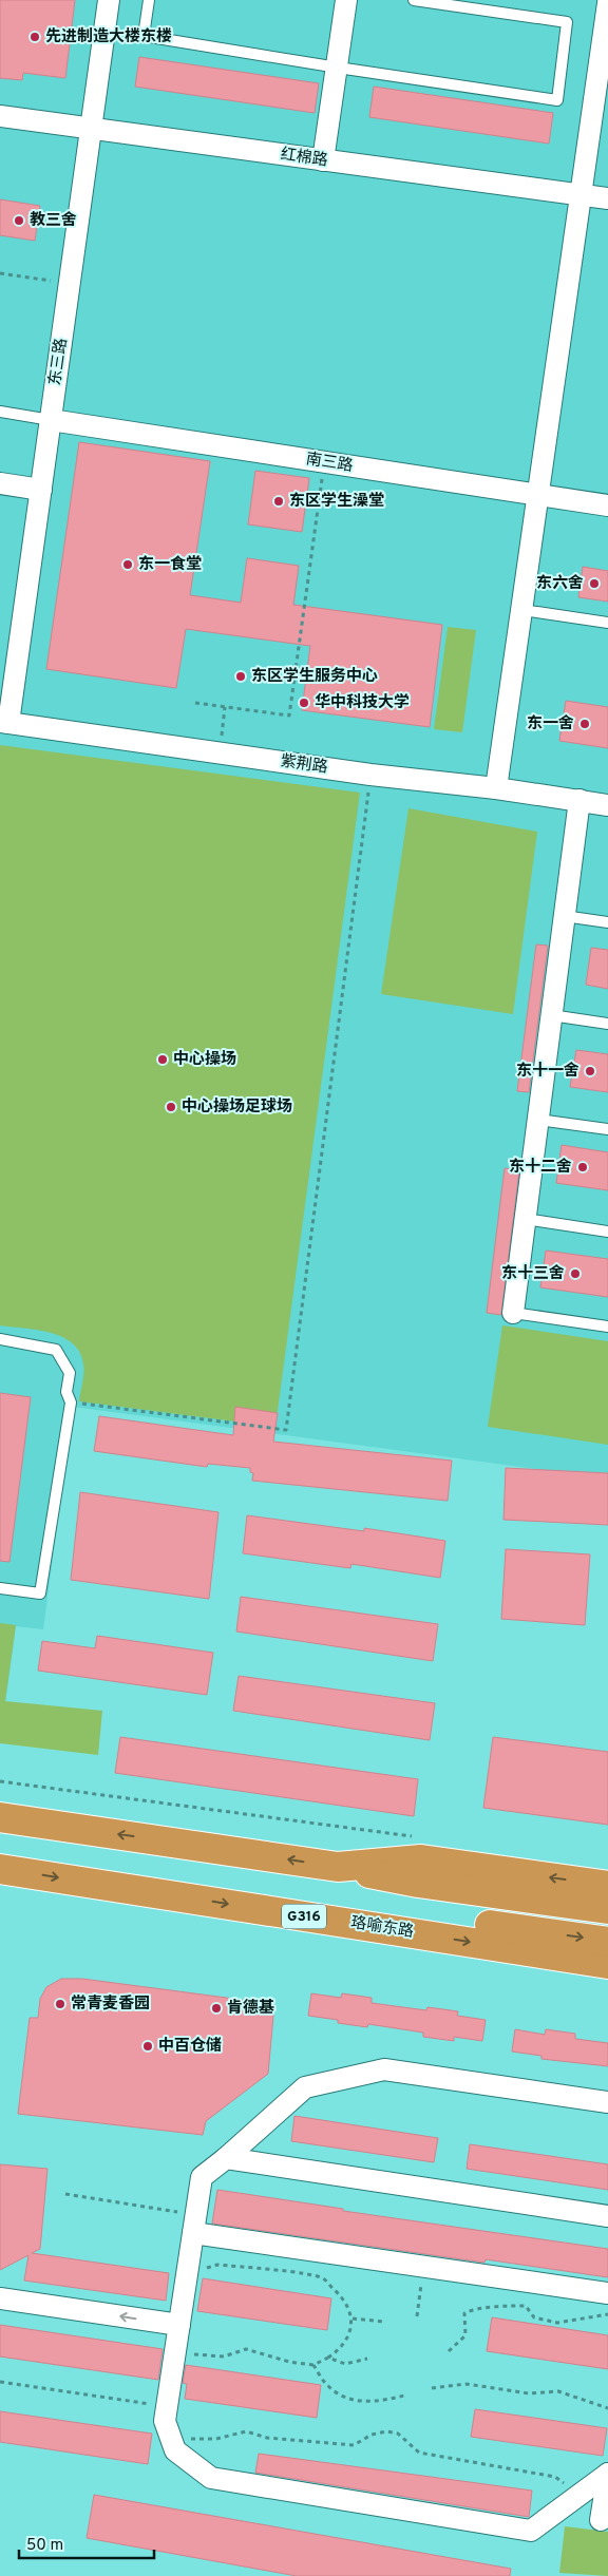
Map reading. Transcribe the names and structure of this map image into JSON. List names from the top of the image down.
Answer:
{
  "streets": {
    "highway": ["G316", "珞喻东路"],
    "street": [
      "红棉路",
      "东三路",
      "南三路",
      "紫荆路"
    ]
  },
  "crossings": [
    ["红棉路", "东三路"],
    ["东三路", "南三路"],
    ["东三路", "紫荆路"]
  ],
  "places": [
    "先进制造大楼东楼",
    "教三舍",
    "东区学生澡堂",
    "东一食堂",
    "东六舍",
    "东区学生服务中心",
    "华中科技大学",
    "东一舍",
    "中心操场",
    "东十一舍",
    "中心操场足球场",
    "东十二舍",
    "东十三舍",
    "常青麦香园",
    "肯德基",
    "中百仓储"
  ],
  "scale_bar": "50 m"
}
